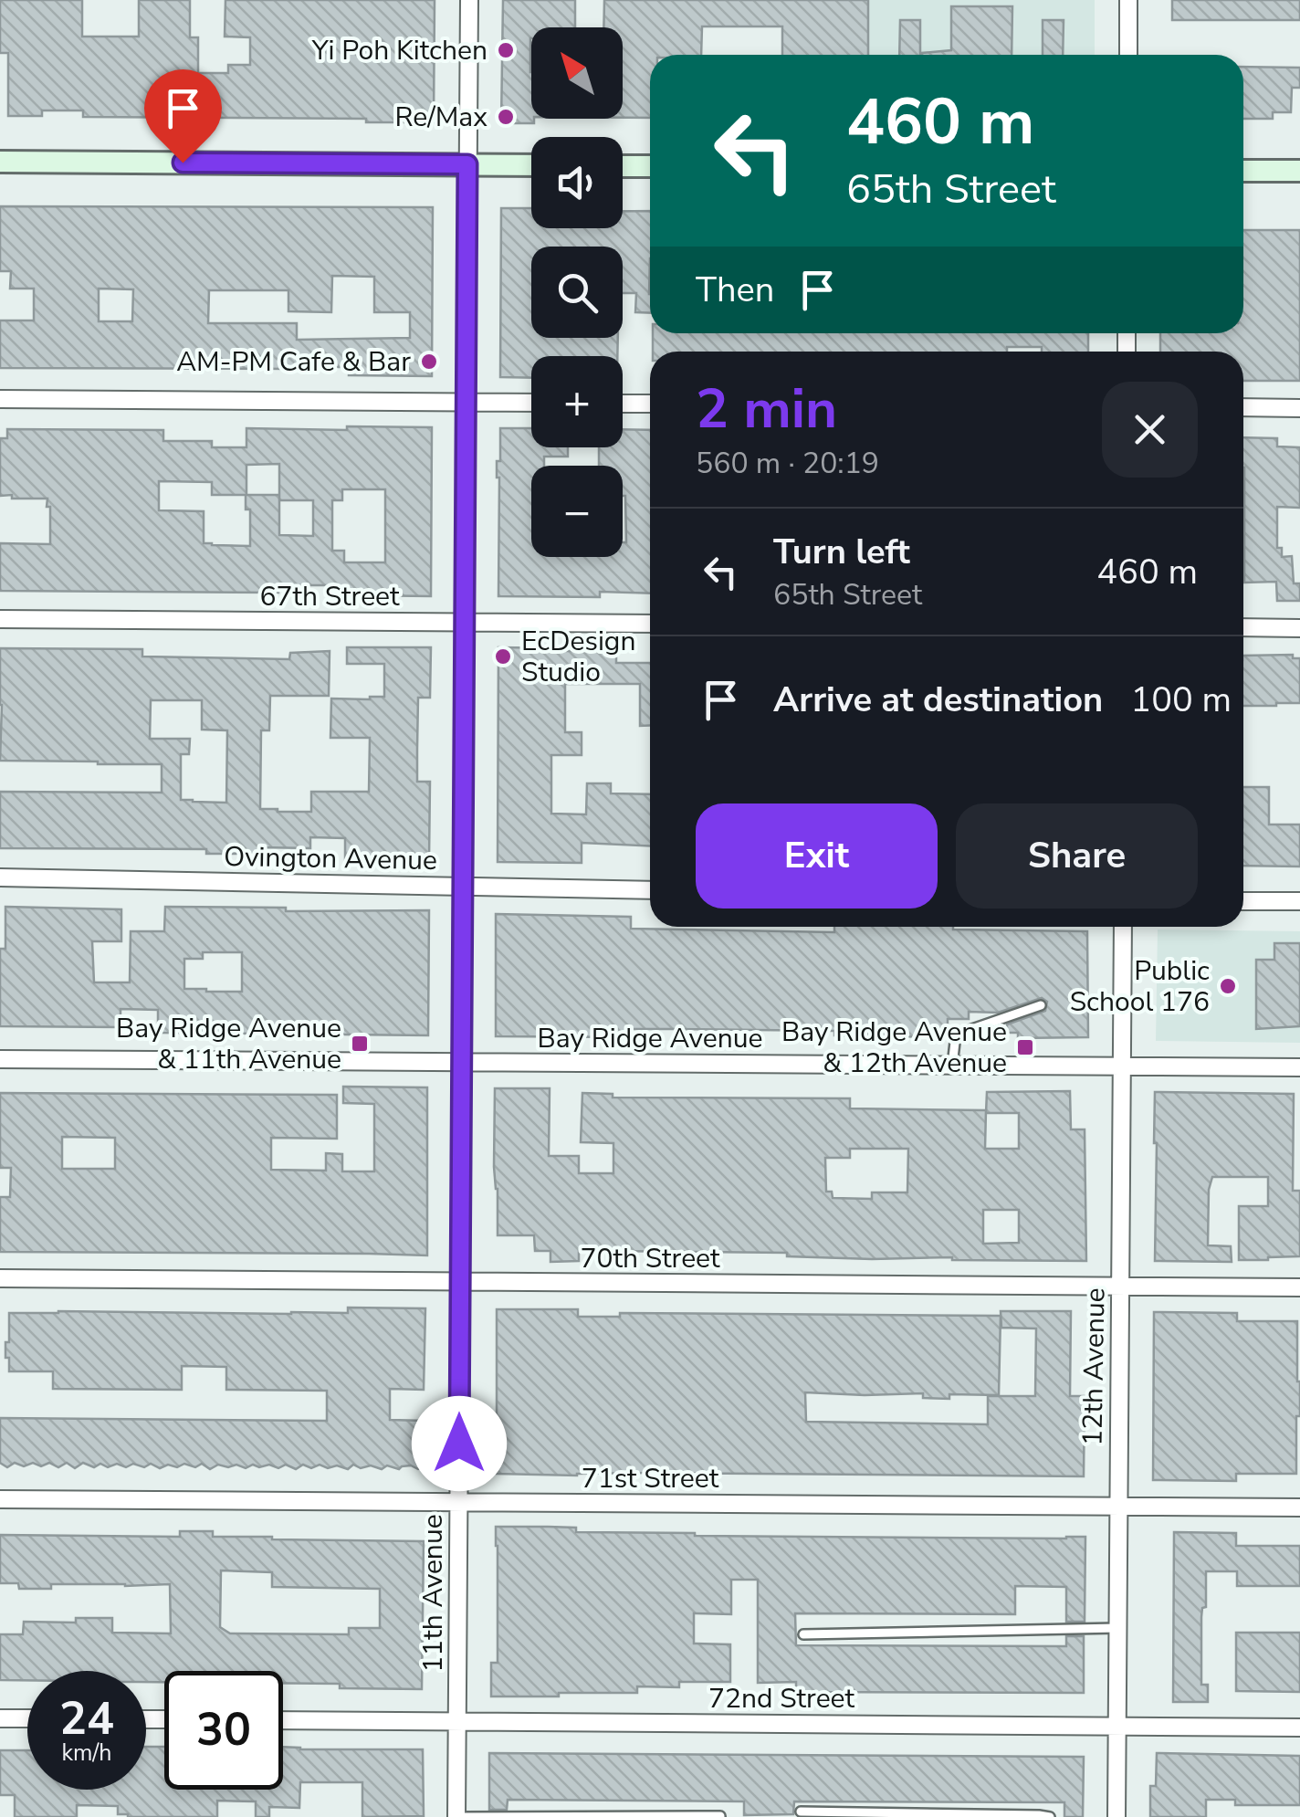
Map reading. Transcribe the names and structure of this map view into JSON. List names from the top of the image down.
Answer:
{
  "streets": {
    "street": [
      "67th Street",
      "Ovington Avenue",
      "Bay Ridge Avenue",
      "70th Street",
      "12th Avenue",
      "71st Street",
      "11th Avenue",
      "72nd Street"
    ]
  },
  "crossings": [
    ["67th Street", "11th Avenue"],
    ["Ovington Avenue", "11th Avenue"],
    ["Bay Ridge Avenue", "12th Avenue"],
    ["Bay Ridge Avenue", "11th Avenue"],
    ["70th Street", "12th Avenue"],
    ["70th Street", "11th Avenue"],
    ["12th Avenue", "71st Street"],
    ["12th Avenue", "72nd Street"],
    ["71st Street", "11th Avenue"],
    ["11th Avenue", "72nd Street"]
  ],
  "places": {
    "other": [
      "Yi Poh Kitchen",
      "Re/Max",
      "AM-PM Cafe & Bar",
      "EcDesign Studio",
      "Public School 176"
    ],
    "transit": ["Bay Ridge Avenue & 11th Avenue", "Bay Ridge Avenue & 12th Avenue"]
  },
  "north": "top left",
  "page": {
    "map_buttons": ["+", "−"],
    "turn": ["460 m", "65th Street"],
    "then": "Then",
    "heading": ["2 min", "560 m · 20:19"],
    "list": [
      {
        "name": "Turn left",
        "note": "65th Street",
        "value": "460 m"
      },
      {
        "name": "Arrive at destination",
        "value": "100 m"
      }
    ],
    "buttons": ["Exit", "Share"],
    "speed": "24 km/h",
    "limit": "30"
  }
}
